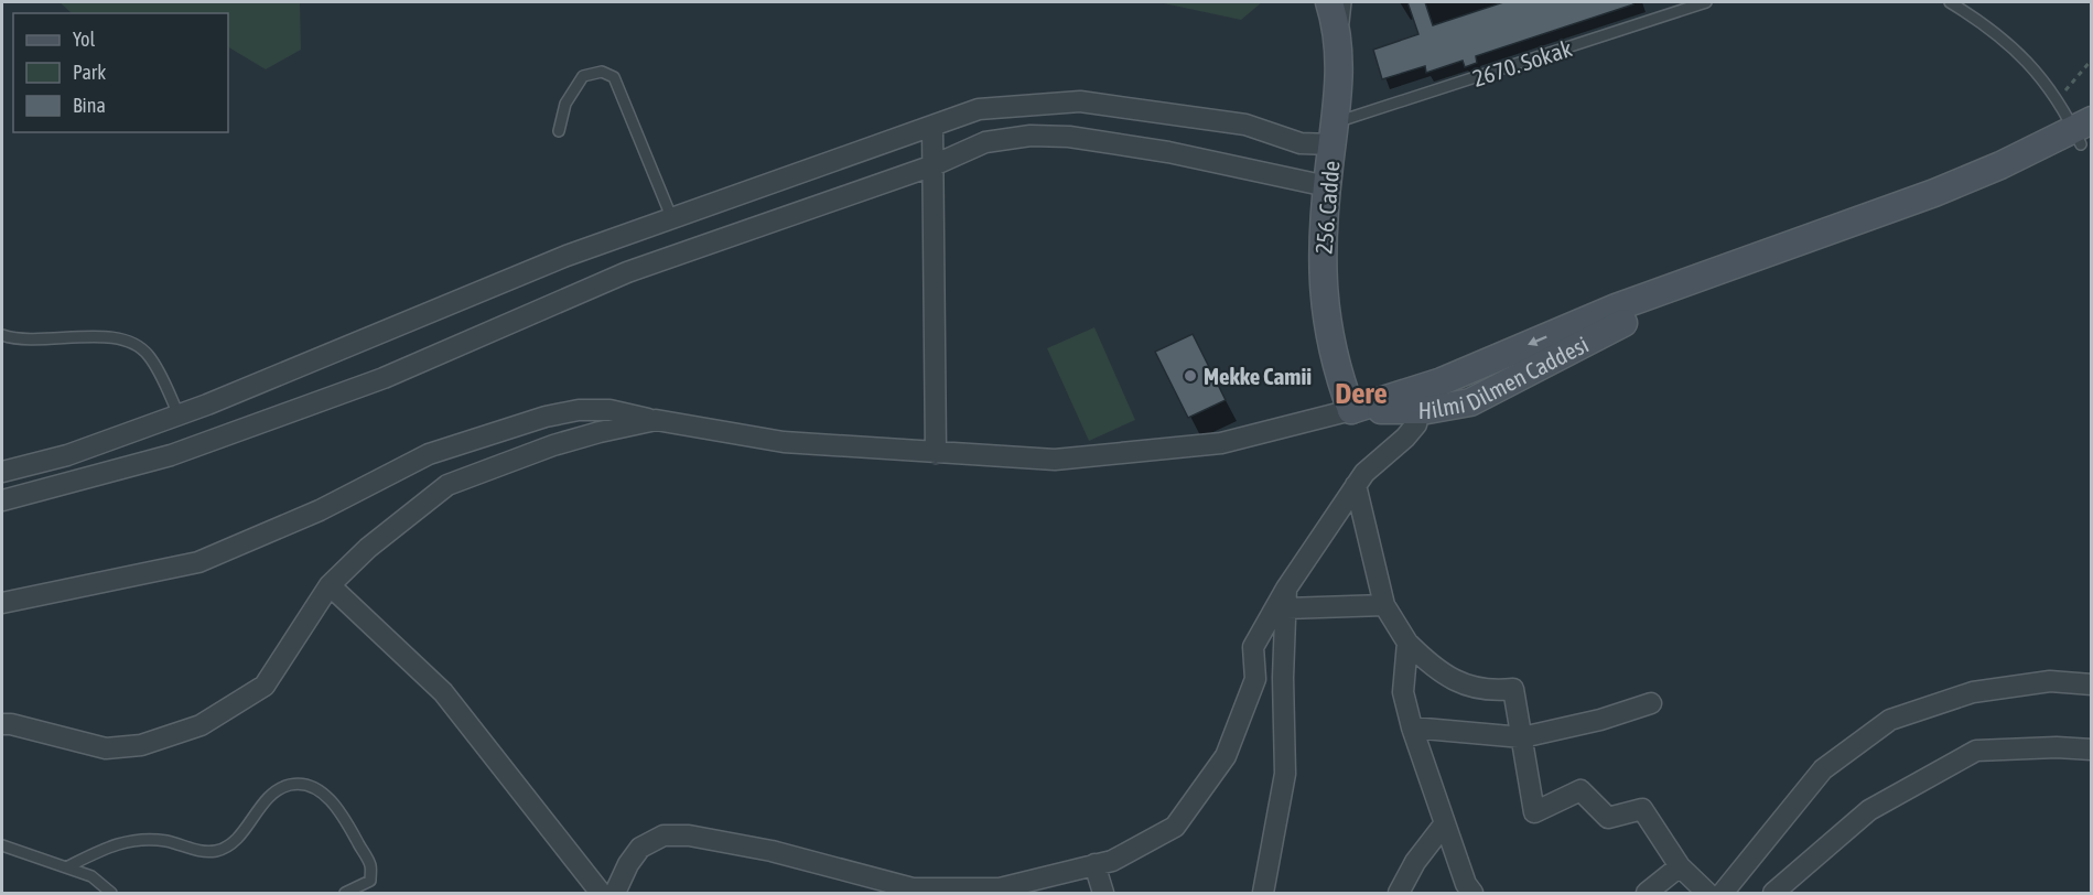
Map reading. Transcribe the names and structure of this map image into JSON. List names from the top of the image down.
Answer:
{
  "streets": {
    "street": ["256. Cadde", "Hilmi Dilmen Caddesi"],
    "lane": ["2670. Sokak"]
  },
  "crossings": [
    ["2670. Sokak", "256. Cadde"],
    ["256. Cadde", "Hilmi Dilmen Caddesi"]
  ],
  "districts": ["Dere"],
  "places": ["Mekke Camii"],
  "legend": ["Yol", "Park", "Bina"]
}
